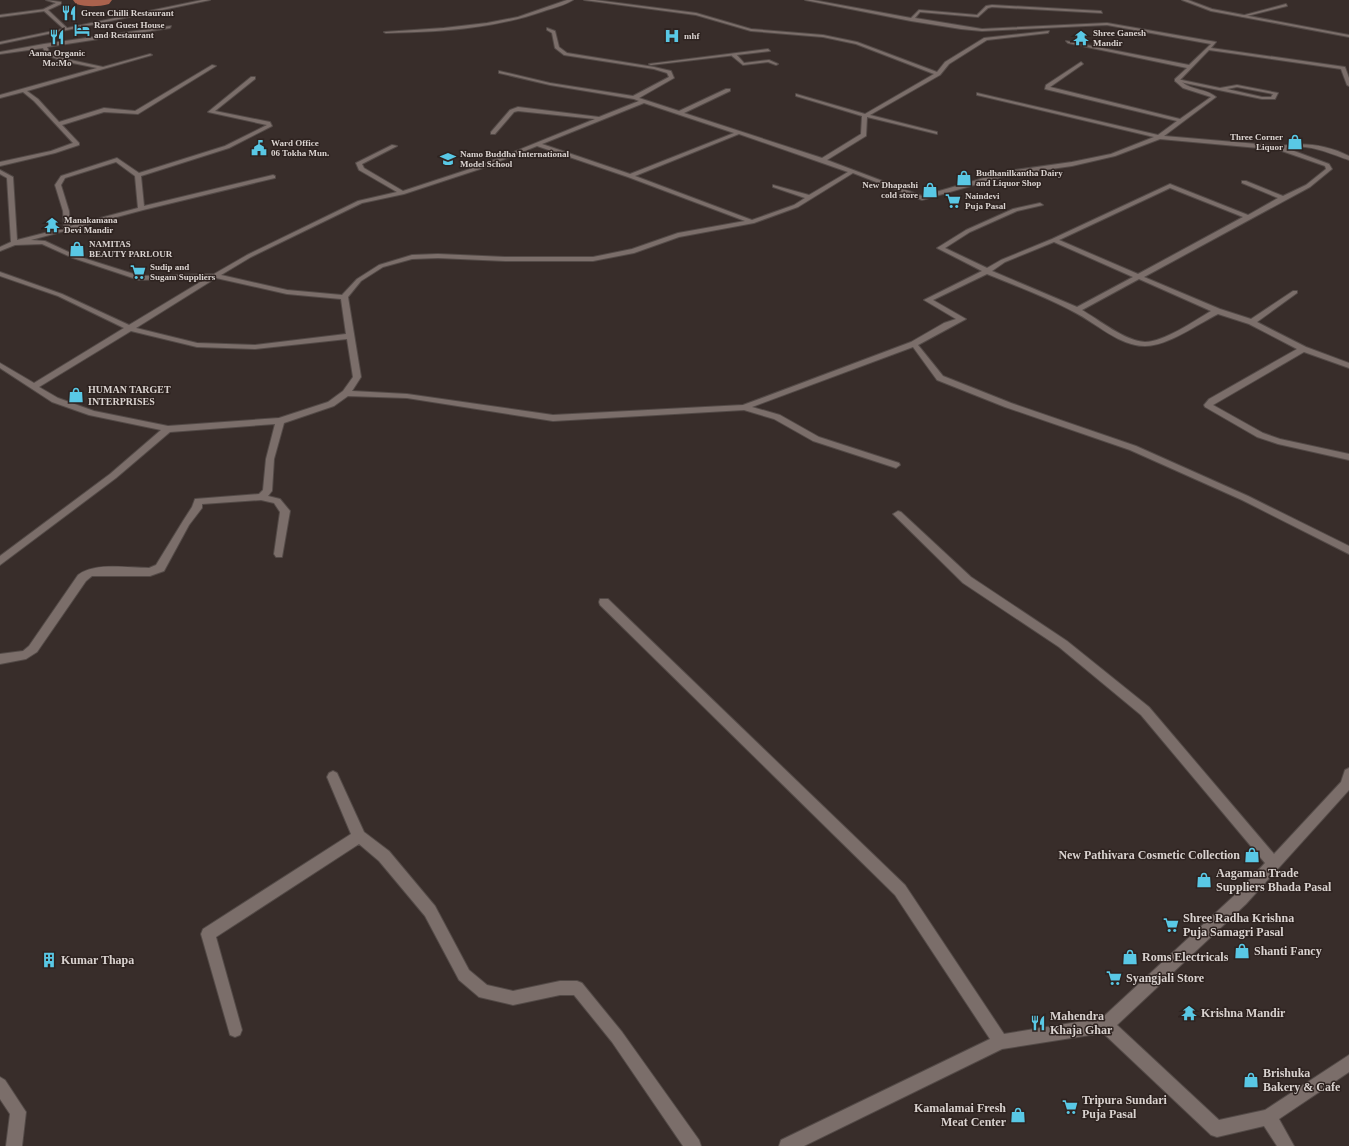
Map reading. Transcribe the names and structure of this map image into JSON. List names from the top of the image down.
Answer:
{
  "places": {
    "restaurant": ["Green Chilli Restaurant", "Aama Organic Mo:Mo", "Mahendra Khaja Ghar"],
    "hotel": ["Rara Guest House and Restaurant"],
    "hospital": ["mhf"],
    "temple": ["Shree Ganesh Mandir", "Manakamana Devi Mandir", "Krishna Mandir"],
    "shop": [
      "Three Corner Liquor",
      "Budhanilkantha Dairy and Liquor Shop",
      "New Dhapashi cold store",
      "NAMITAS BEAUTY PARLOUR",
      "HUMAN TARGET INTERPRISES",
      "New Pathivara Cosmetic Collection",
      "Aagaman Trade Suppliers Bhada Pasal",
      "Shanti Fancy",
      "Roms Electricals",
      "Brishuka Bakery & Cafe",
      "Kamalamai Fresh Meat Center"
    ],
    "public building": ["Ward Office 06 Tokha Mun."],
    "school or university": ["Namo Buddha International Model School"],
    "supermarket": [
      "Naindevi Puja Pasal",
      "Sudip and Sugam Suppliers",
      "Shree Radha Krishna Puja Samagri Pasal",
      "Syangjali Store",
      "Tripura Sundari Puja Pasal"
    ],
    "building": ["Kumar Thapa"]
  }
}
